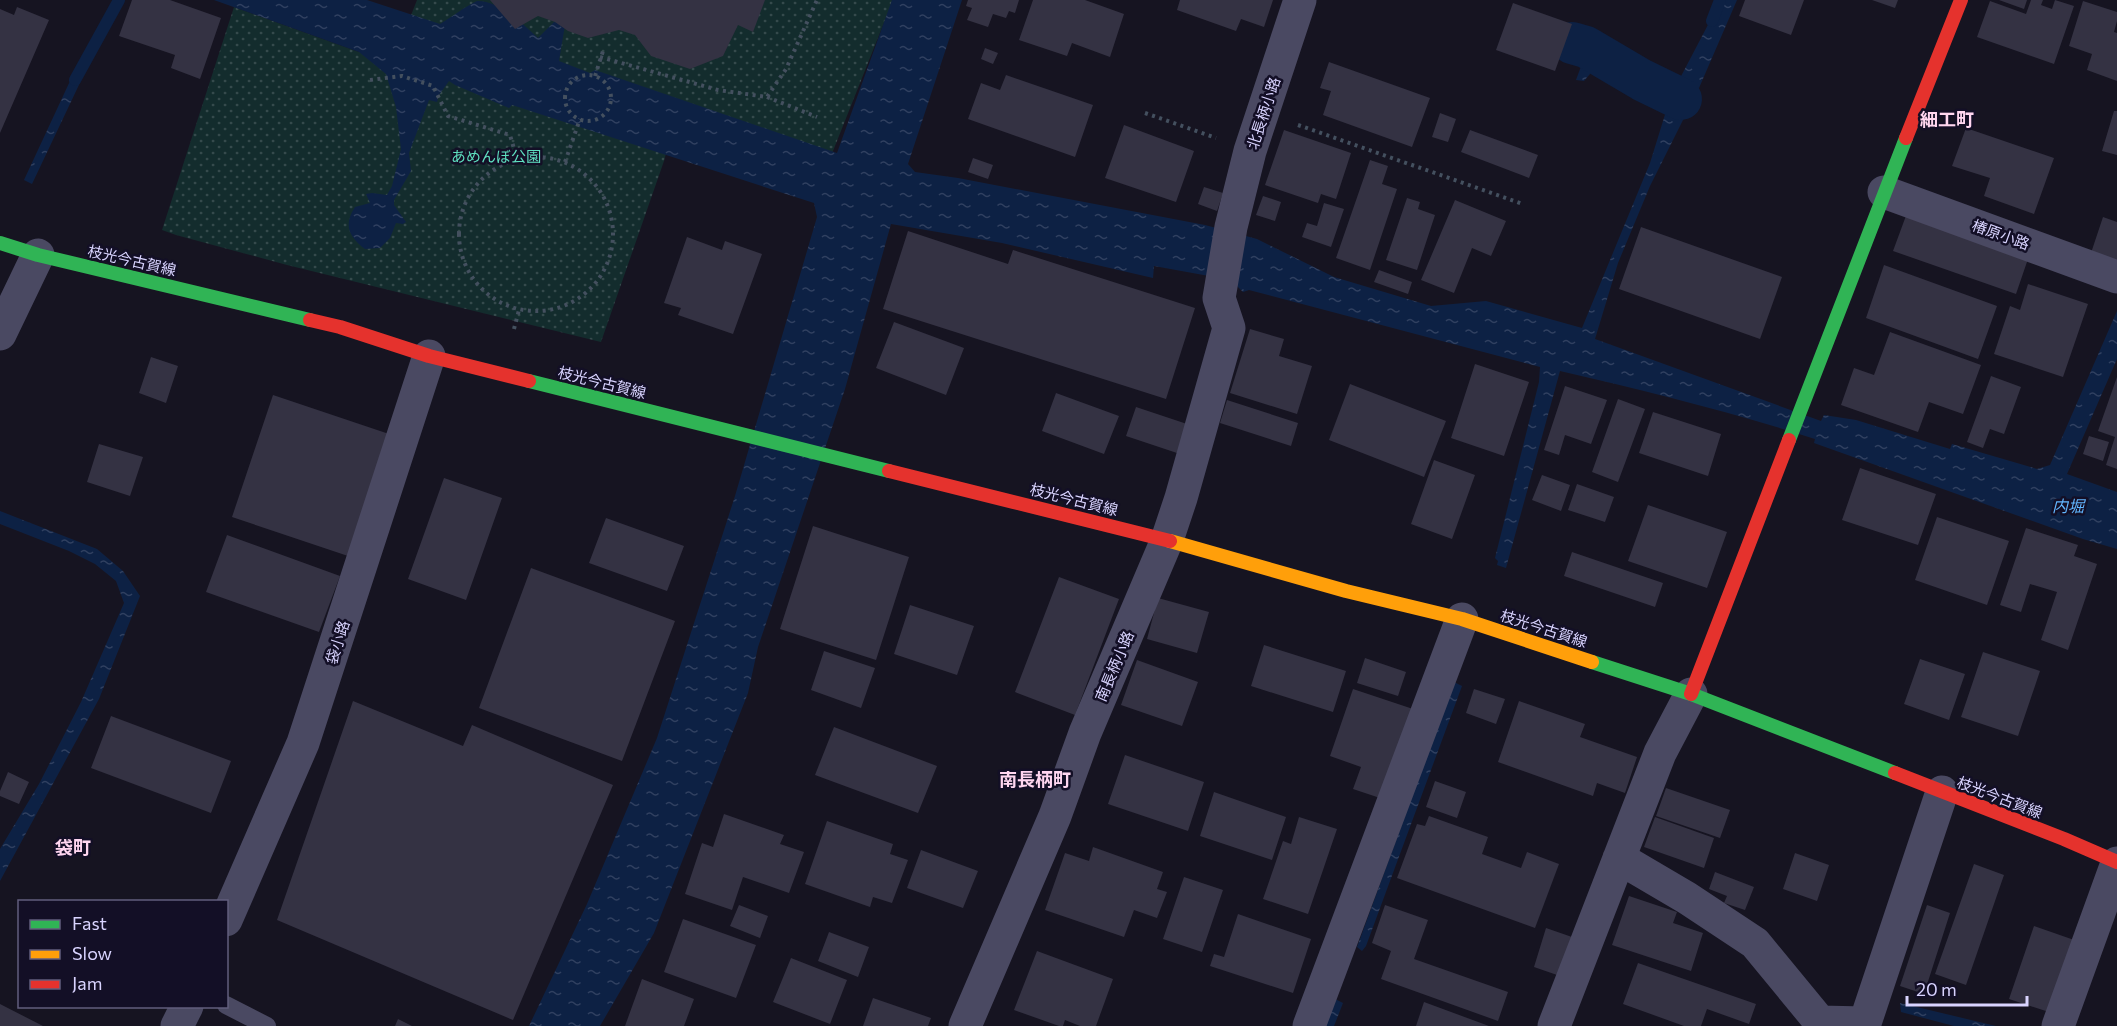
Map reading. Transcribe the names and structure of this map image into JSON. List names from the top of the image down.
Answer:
{
  "streets": {
    "main road": ["枝光今古賀線"],
    "street": [
      "北長柄小路",
      "椿原小路",
      "袋小路",
      "南長柄小路"
    ]
  },
  "crossings": [
    ["北長柄小路", "南長柄小路"],
    ["枝光今古賀線", "袋小路"],
    ["枝光今古賀線", "南長柄小路"]
  ],
  "districts": ["細工町", "南長柄町", "袋町"],
  "water": ["内堀"],
  "parks": ["あめんぼ公園"],
  "legend": ["Fast", "Slow", "Jam"],
  "scale_bar": "20 m"
}
